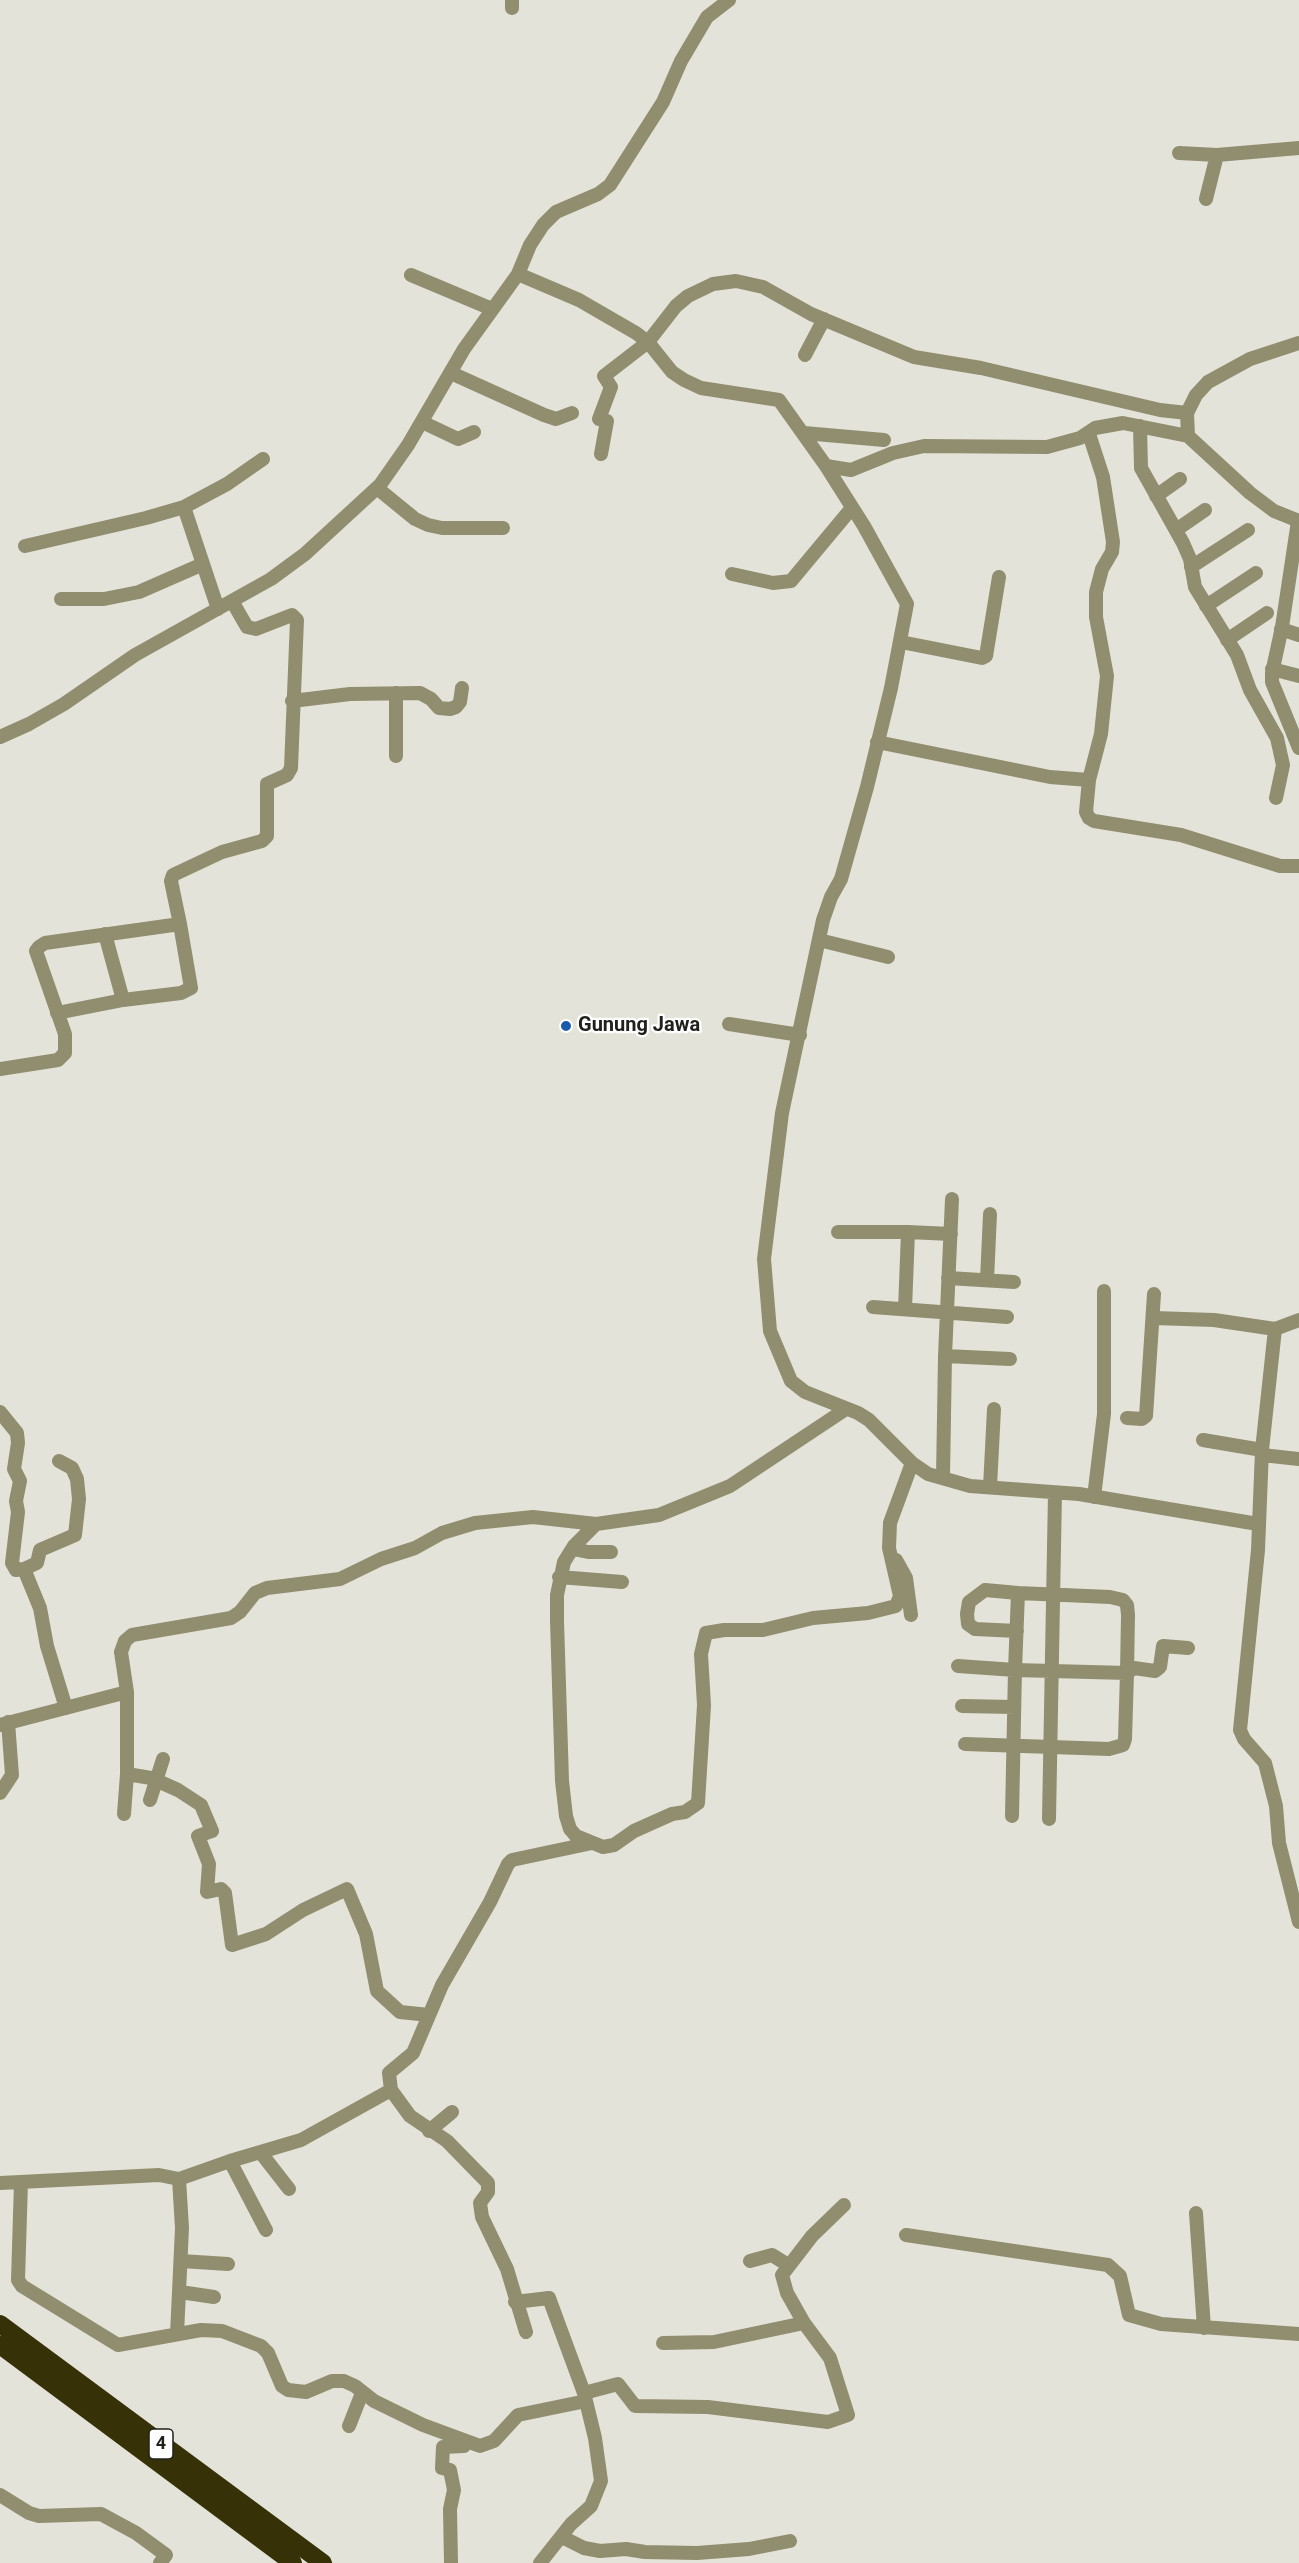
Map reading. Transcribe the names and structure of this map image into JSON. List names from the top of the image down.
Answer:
{
  "streets": {
    "highway": ["4"]
  },
  "places": ["Gunung Jawa"]
}
